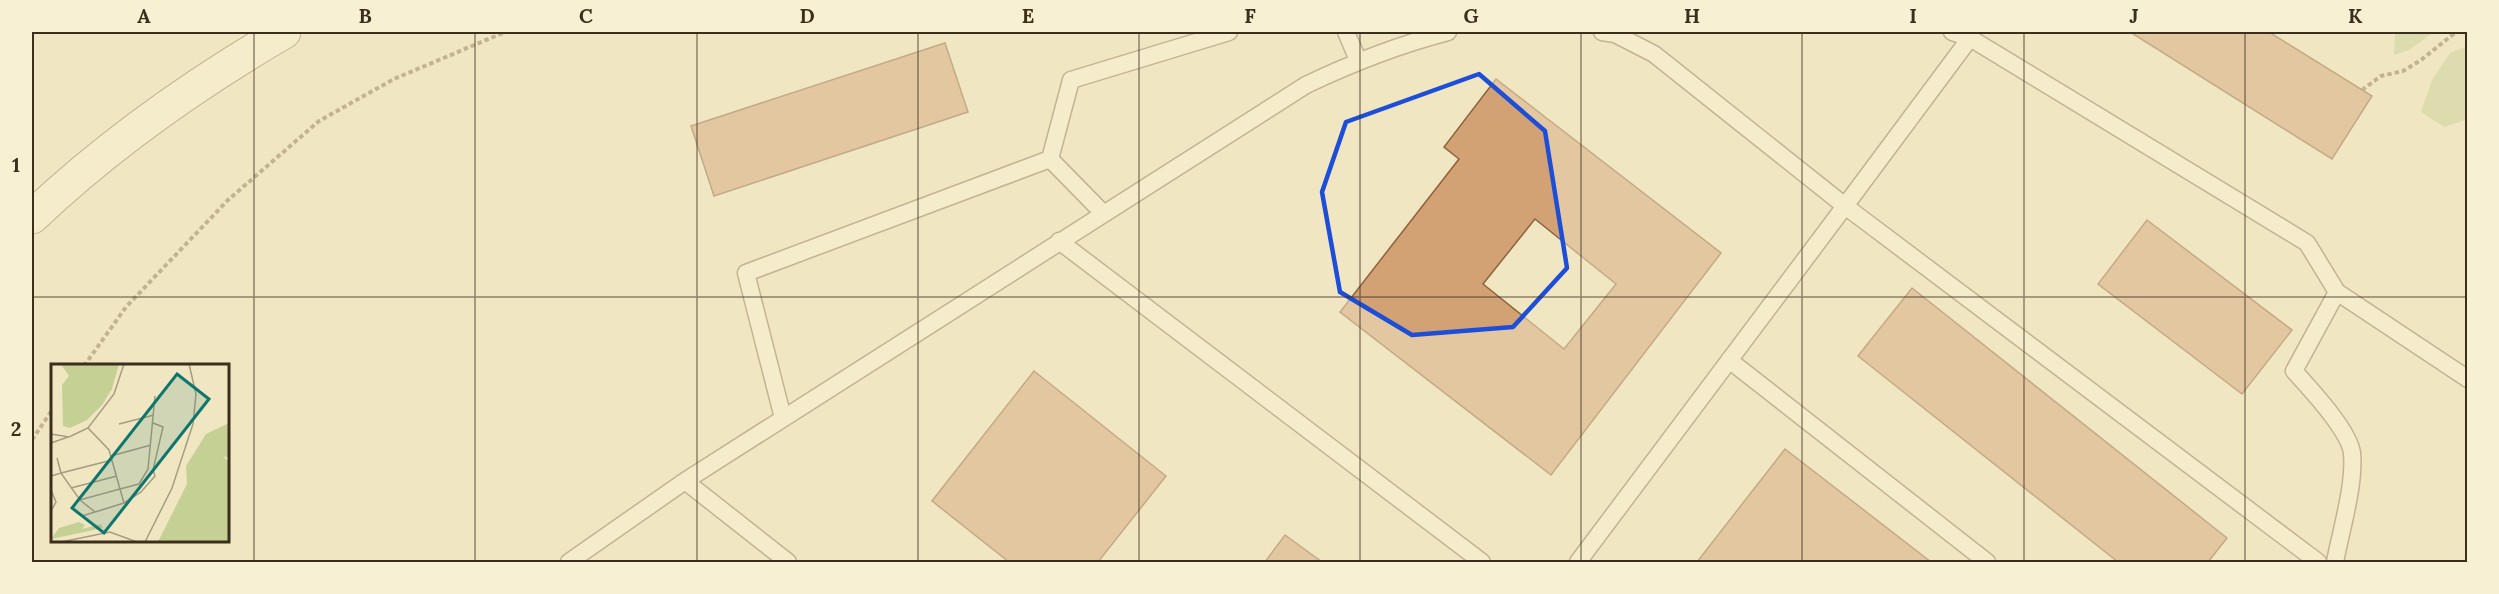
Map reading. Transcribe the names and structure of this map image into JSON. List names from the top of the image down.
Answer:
{
  "grid": {
    "columns": [
      "A",
      "B",
      "C",
      "D",
      "E",
      "F",
      "G",
      "H",
      "I",
      "J",
      "K"
    ],
    "rows": ["1", "2"]
  }
}
